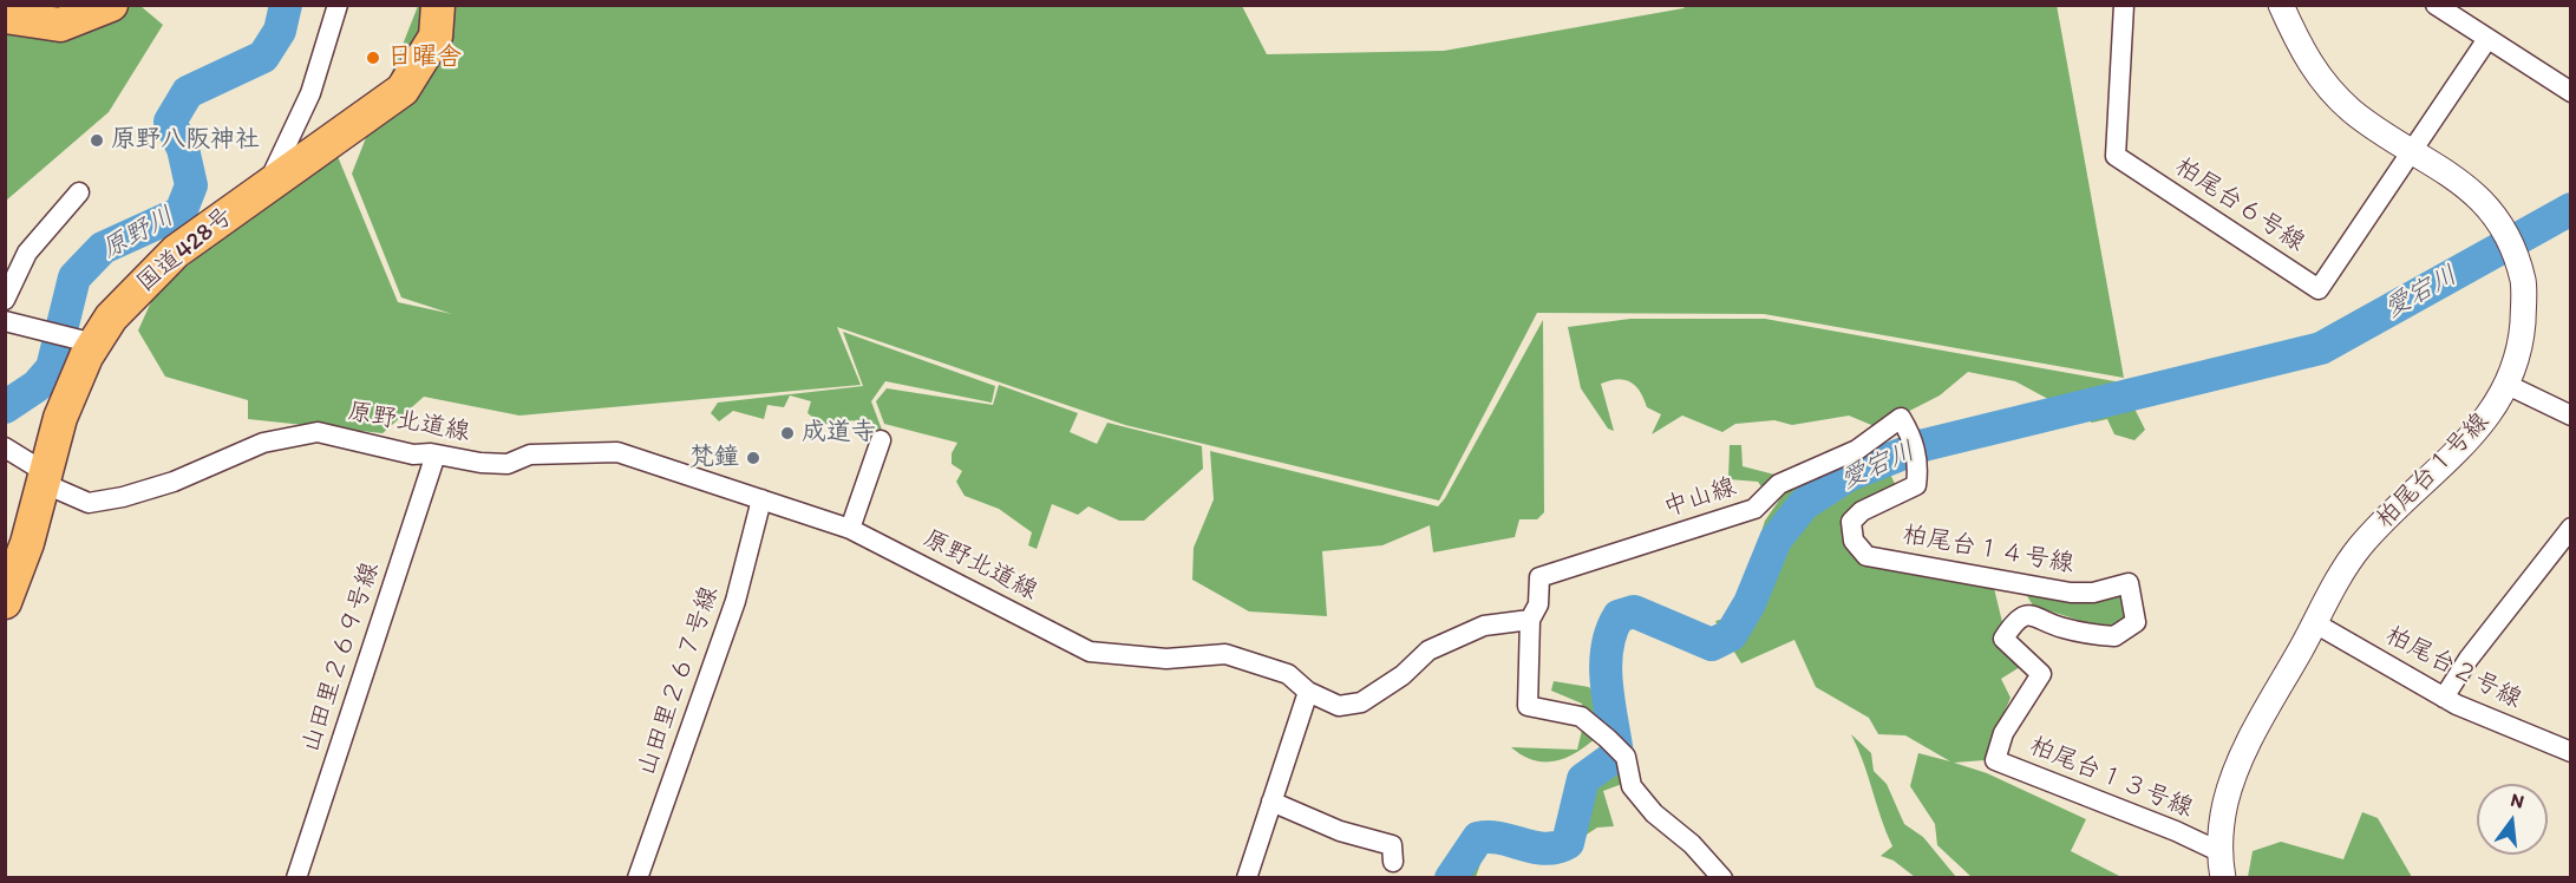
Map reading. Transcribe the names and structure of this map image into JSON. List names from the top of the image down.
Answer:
{
  "streets": {
    "highway": ["国道428号"],
    "street": [
      "柏尾台６号線",
      "原野北道線",
      "柏尾台１号線",
      "中山線",
      "柏尾台１４号線",
      "山田里２６９号線",
      "柏尾台２号線",
      "山田里２６７号線",
      "柏尾台１３号線"
    ]
  },
  "crossings": [
    ["柏尾台６号線", "柏尾台１号線"],
    ["国道428号", "原野北道線"],
    ["原野北道線", "中山線"],
    ["原野北道線", "山田里２６９号線"],
    ["原野北道線", "山田里２６７号線"],
    ["柏尾台１号線", "柏尾台２号線"],
    ["柏尾台１号線", "柏尾台１３号線"],
    ["中山線", "柏尾台１４号線"],
    ["柏尾台１４号線", "柏尾台１３号線"]
  ],
  "water": ["原野川", "愛宕川"],
  "places": [
    "日曜舎",
    "原野八阪神社",
    "成道寺",
    "梵鐘"
  ],
  "north": "top"
}
